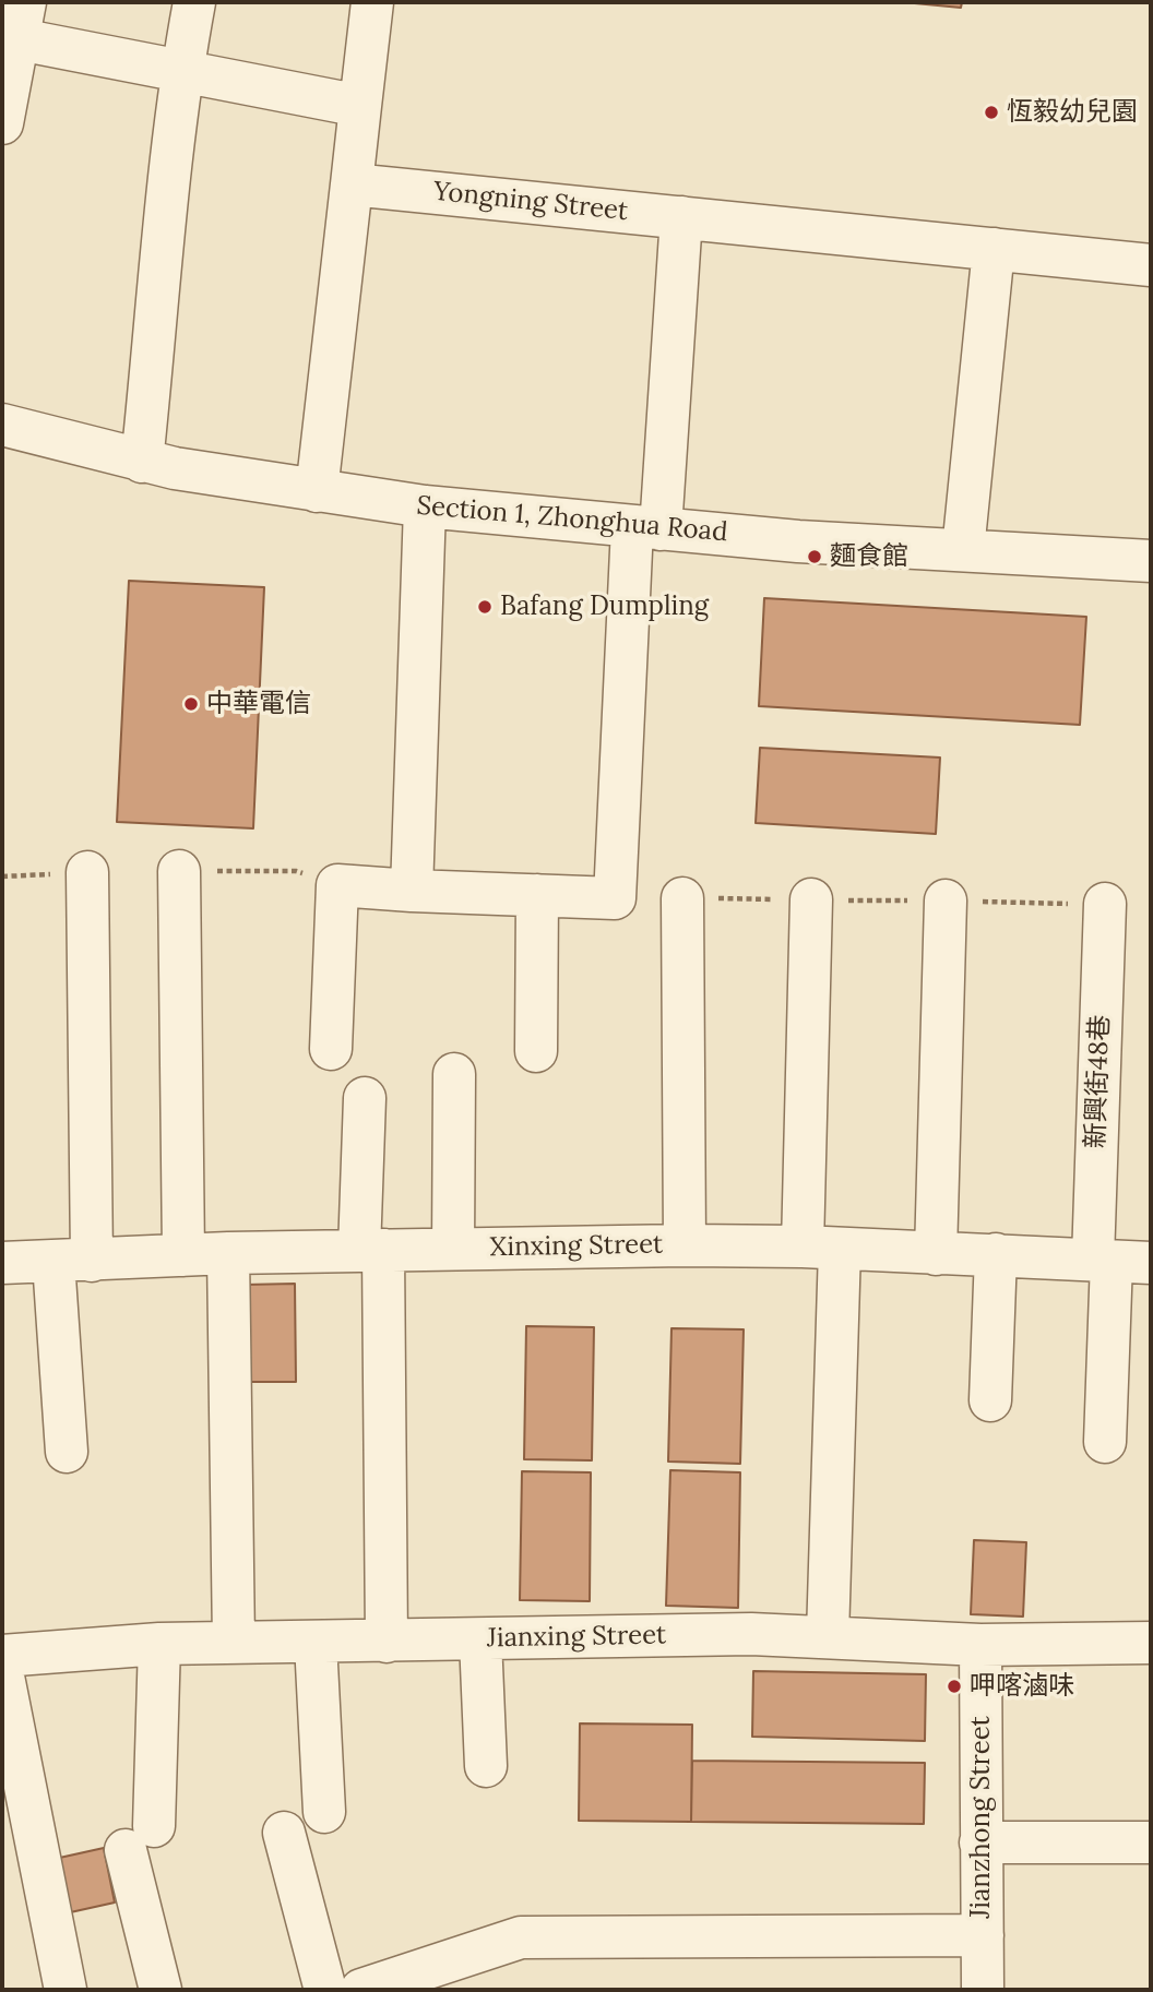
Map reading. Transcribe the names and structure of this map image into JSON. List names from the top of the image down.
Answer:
{
  "streets": {
    "street": [
      "Yongning Street",
      "Section 1, Zhonghua Road",
      "新興街48巷",
      "Xinxing Street",
      "Jianxing Street",
      "Jianzhong Street"
    ]
  },
  "crossings": [
    ["新興街48巷", "Xinxing Street"],
    ["Jianxing Street", "Jianzhong Street"]
  ],
  "places": [
    "恆毅幼兒園",
    "麵食館",
    "Bafang Dumpling",
    "中華電信",
    "呷喀滷味"
  ]
}
